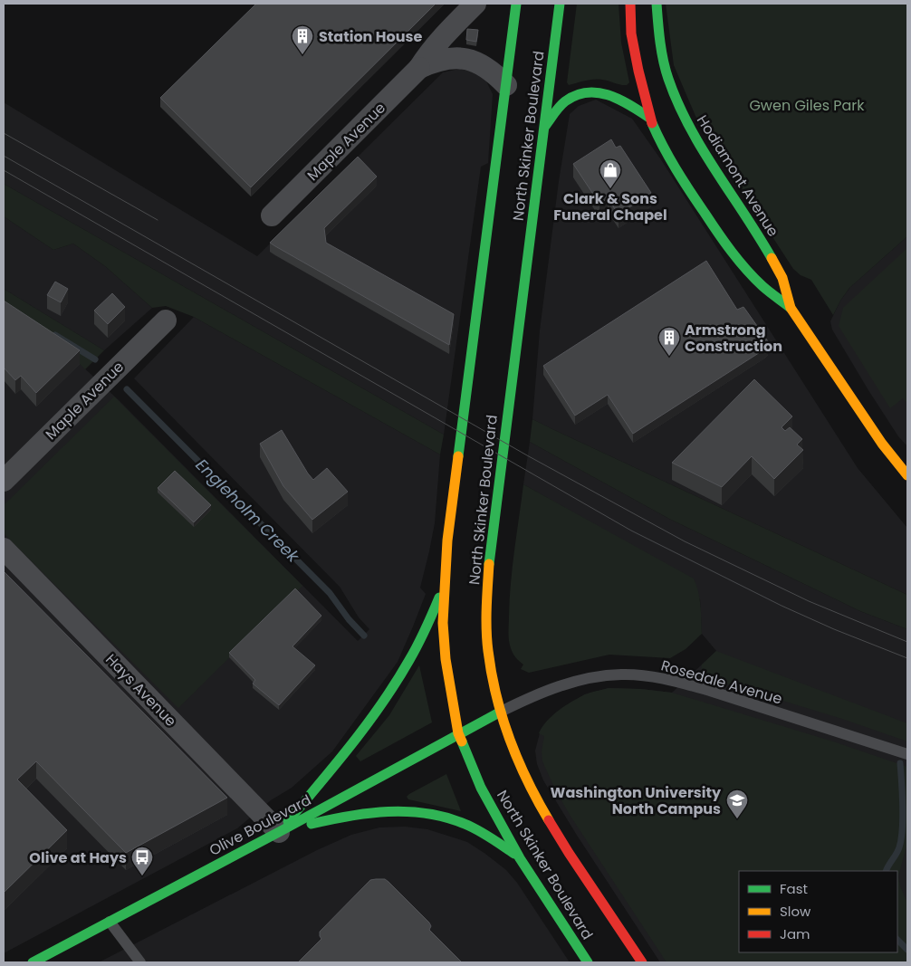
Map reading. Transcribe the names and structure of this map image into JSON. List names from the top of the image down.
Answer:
{
  "streets": {
    "main road": ["North Skinker Boulevard", "Hodiamont Avenue", "Olive Boulevard"],
    "street": ["Maple Avenue", "Hays Avenue"],
    "lane": ["Rosedale Avenue"]
  },
  "crossings": [
    ["North Skinker Boulevard", "Maple Avenue"],
    ["North Skinker Boulevard", "Rosedale Avenue"],
    ["North Skinker Boulevard", "Olive Boulevard"],
    ["Rosedale Avenue", "Olive Boulevard"],
    ["Hays Avenue", "Olive Boulevard"]
  ],
  "water": ["Engleholm Creek"],
  "parks": ["Gwen Giles Park"],
  "places": {
    "building": ["Station House", "Armstrong Construction"],
    "shop": ["Clark & Sons Funeral Chapel"],
    "school or university": ["Washington University North Campus"],
    "bus stop": ["Olive at Hays"]
  },
  "legend": ["Fast", "Slow", "Jam"]
}
